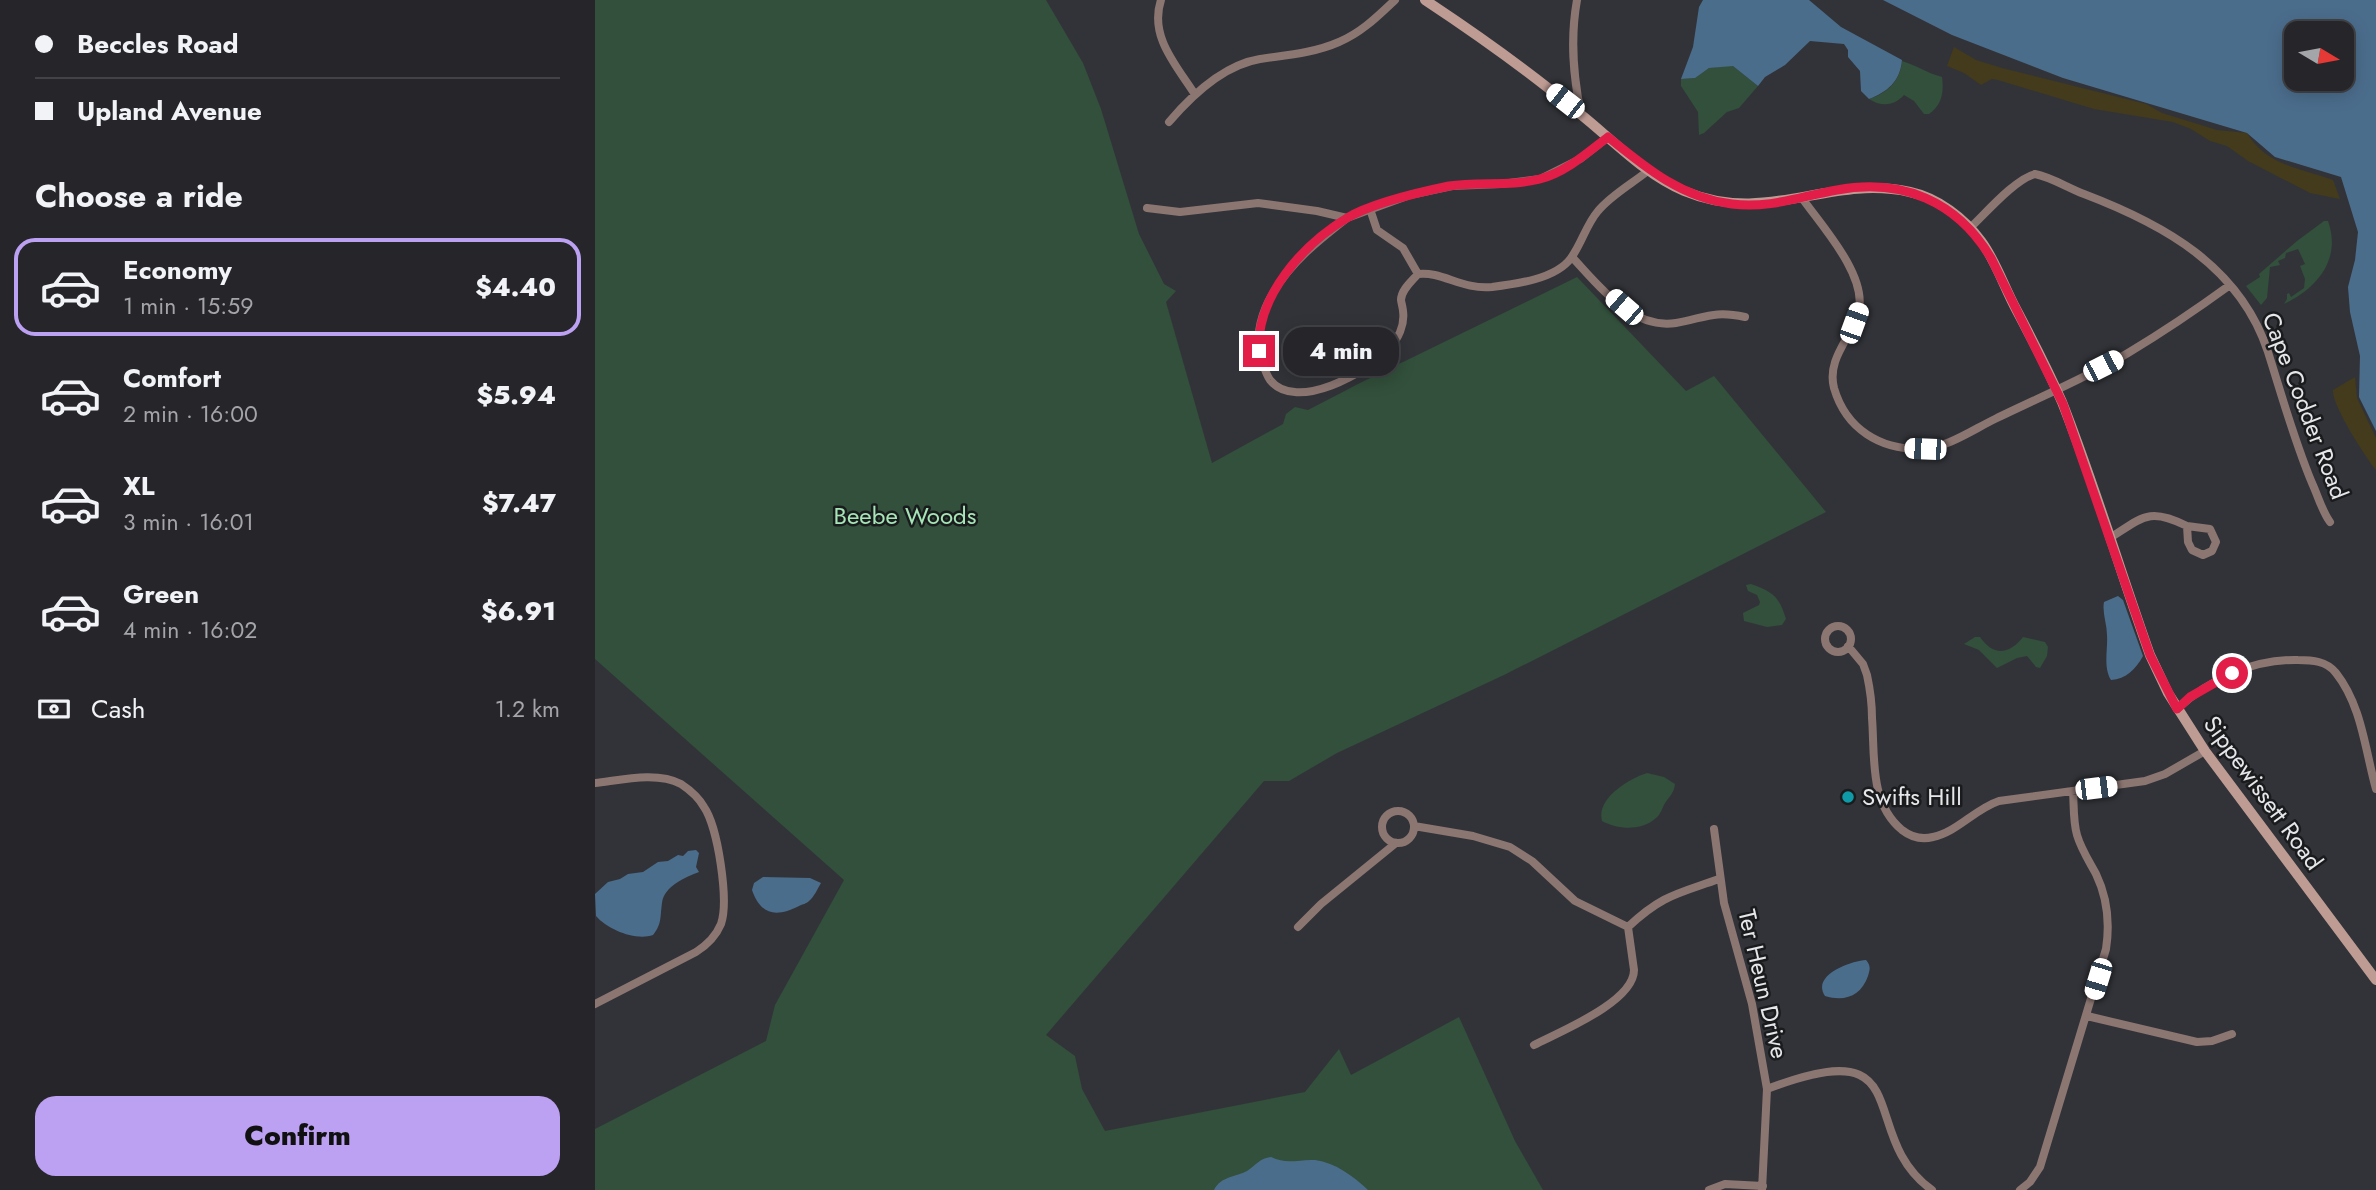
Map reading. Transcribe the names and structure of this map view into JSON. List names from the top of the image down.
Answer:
{
  "streets": {
    "main road": ["Sippewissett Road"],
    "street": ["Cape Codder Road", "Ter Heun Drive"]
  },
  "crossings": [
    ["Cape Codder Road", "Sippewissett Road"]
  ],
  "parks": ["Beebe Woods"],
  "places": ["Swifts Hill"],
  "north": "right",
  "page": {
    "banner": ["Beccles Road", "Upland Avenue"],
    "heading": "Choose a ride",
    "list": [
      {
        "name": "Economy",
        "note": "1 min · 15:59",
        "value": "$4.40"
      },
      {
        "name": "Comfort",
        "note": "2 min · 16:00",
        "value": "$5.94"
      },
      {
        "name": "XL",
        "note": "3 min · 16:01",
        "value": "$7.47"
      },
      {
        "name": "Green",
        "note": "4 min · 16:02",
        "value": "$6.91"
      }
    ],
    "bubble": "4 min",
    "pay": ["Cash", "1.2 km"],
    "buttons": "Confirm"
  }
}
